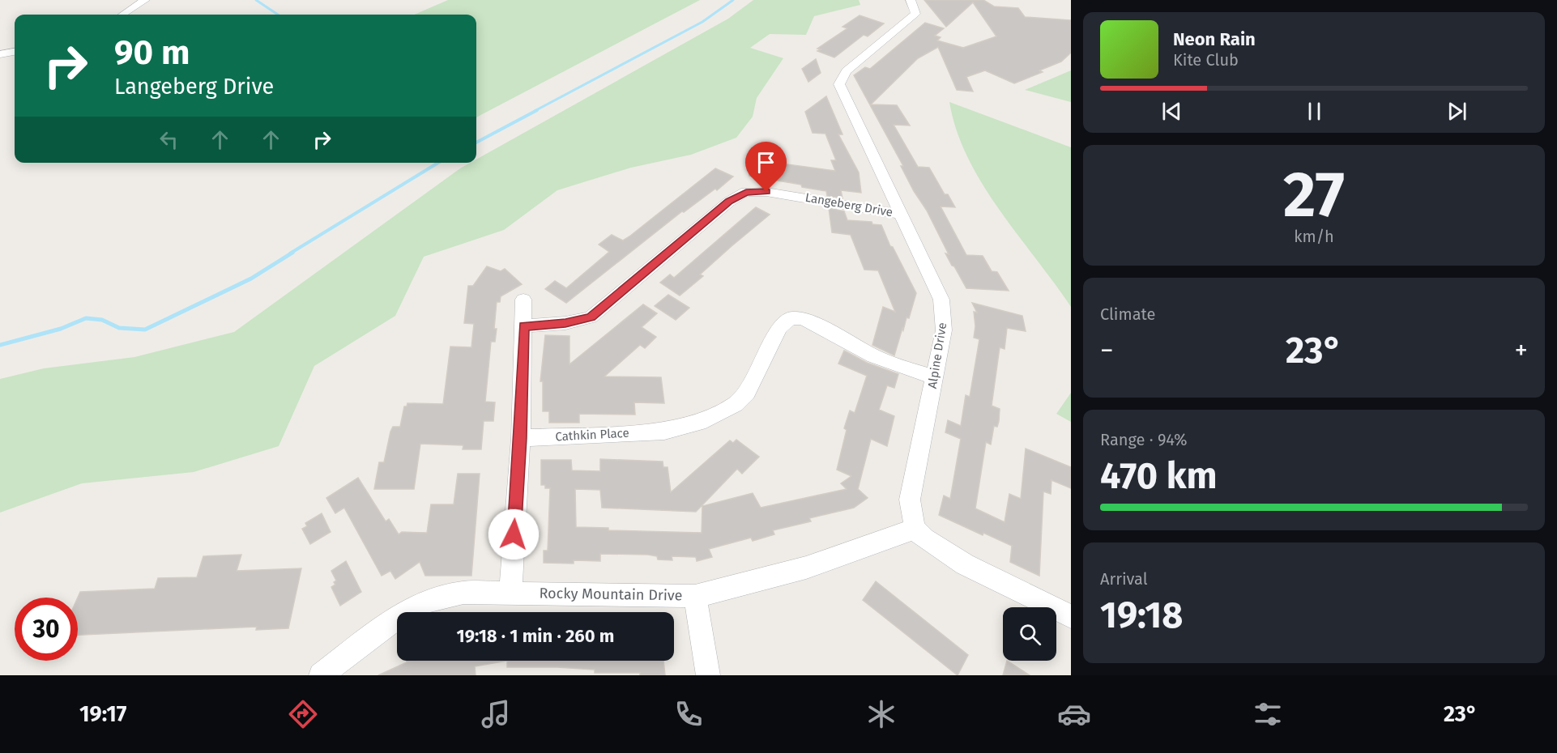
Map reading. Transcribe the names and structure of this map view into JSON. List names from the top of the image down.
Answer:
{
  "streets": {
    "street": [
      "Langeberg Drive",
      "Alpine Drive",
      "Cathkin Place",
      "Rocky Mountain Drive"
    ]
  },
  "crossings": [
    ["Langeberg Drive", "Alpine Drive"],
    ["Alpine Drive", "Cathkin Place"],
    ["Alpine Drive", "Rocky Mountain Drive"]
  ],
  "page": {
    "turn": ["90 m", "Langeberg Drive"],
    "song": ["Neon Rain", "Kite Club"],
    "tile": [
      ["27", "km/h"],
      "Climate",
      ["Range · 94%", "470 km"],
      ["Arrival", "19:18"]
    ],
    "heat": ["−", "23°", "+"],
    "limit": "30",
    "trip": "19:18 · 1 min · 260 m",
    "tabs": ["19:17", "23°"]
  }
}
